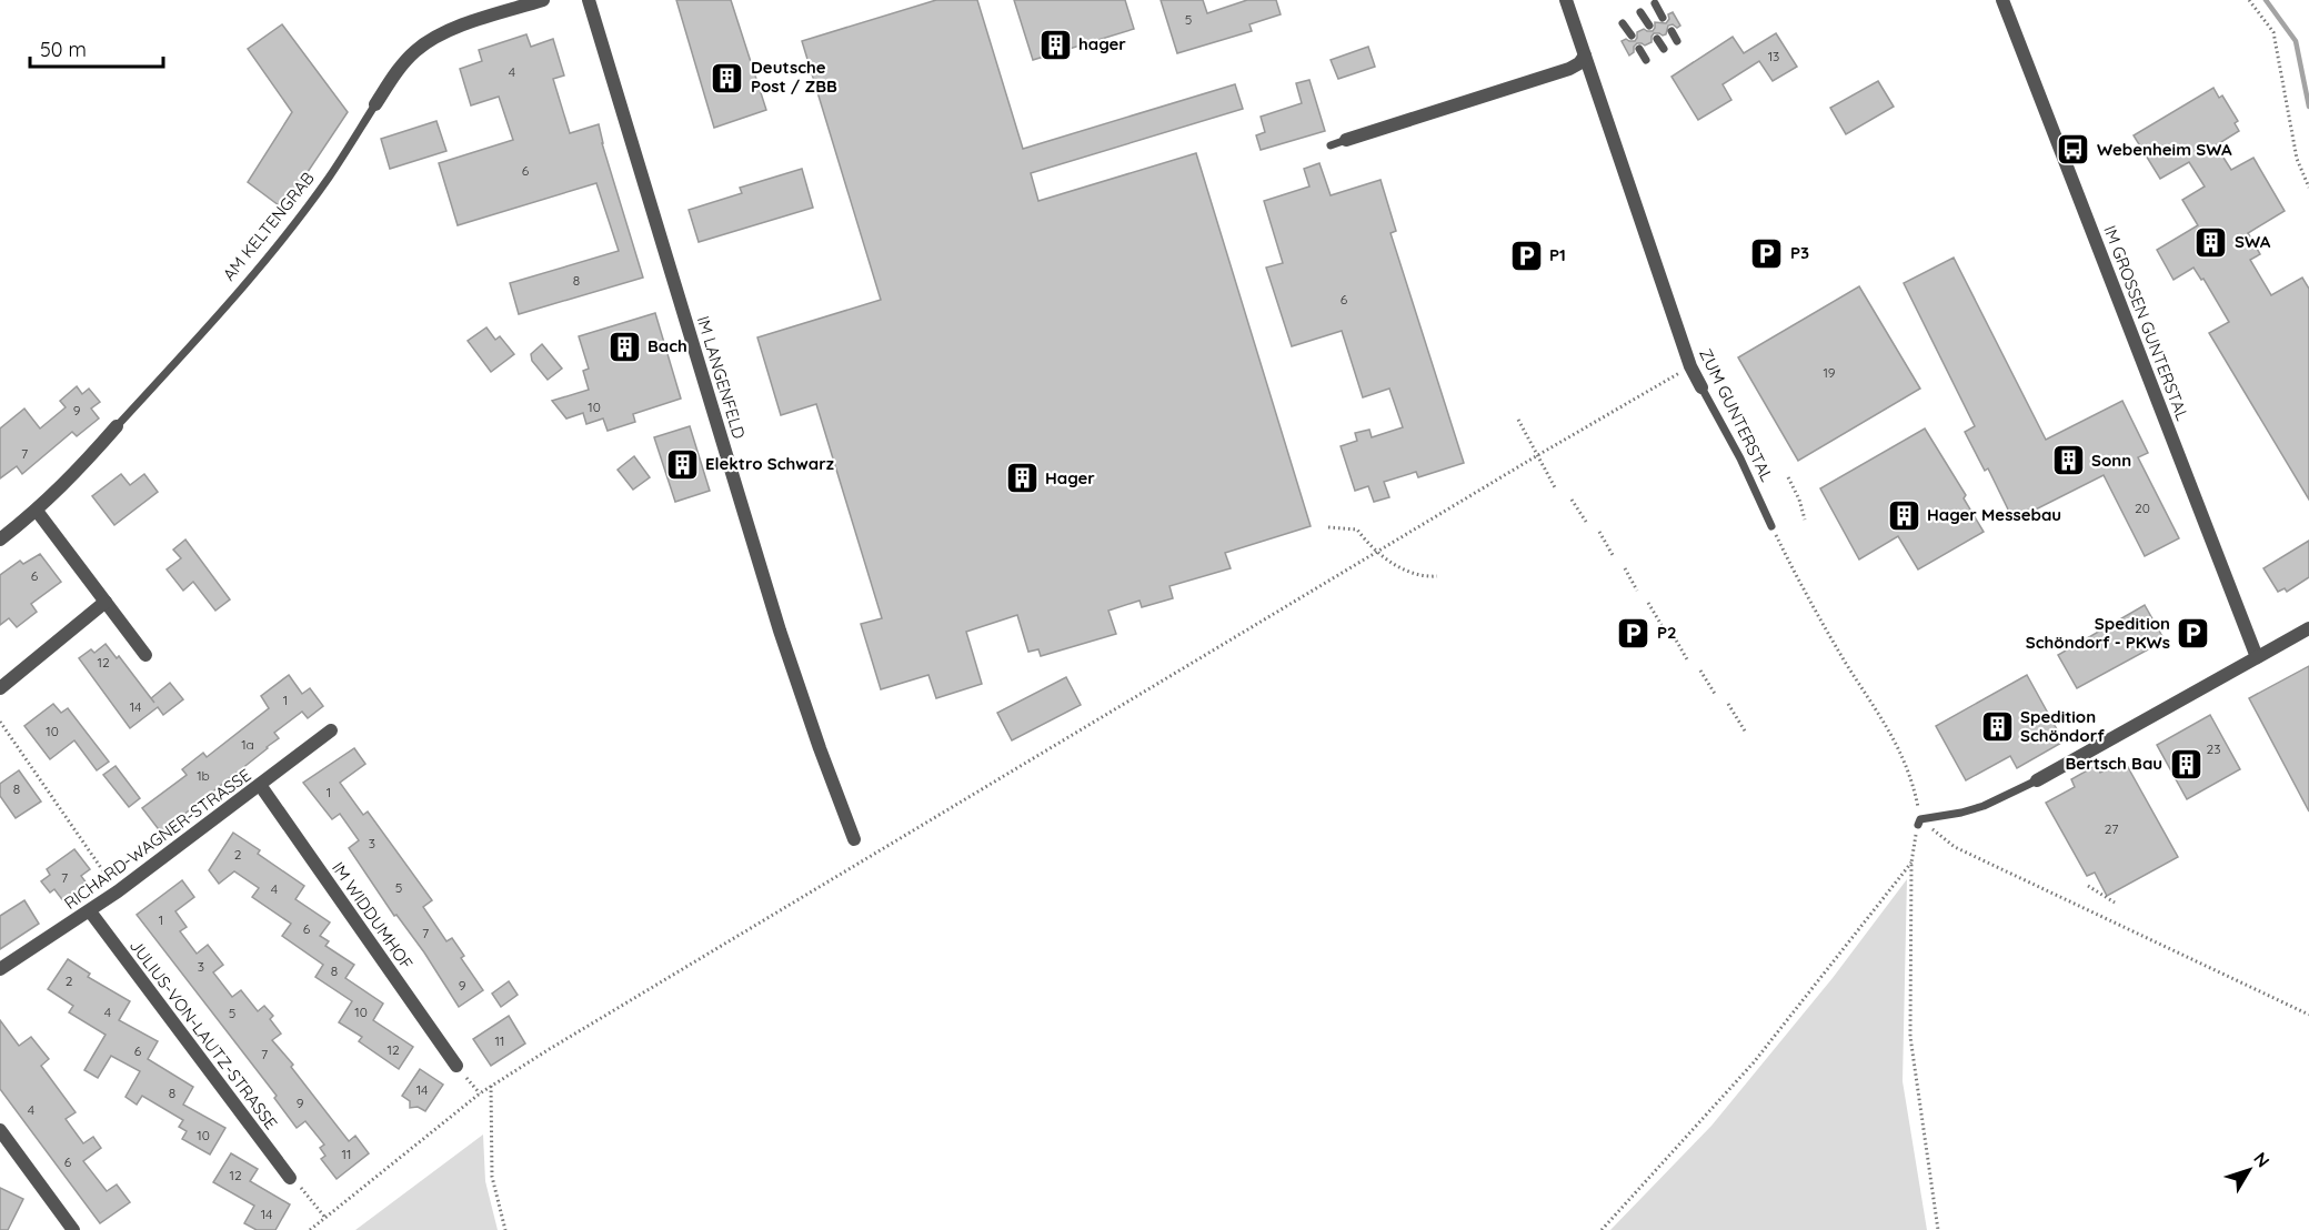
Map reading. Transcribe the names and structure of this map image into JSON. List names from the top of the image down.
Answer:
{
  "streets": {
    "street": [
      "AM KELTENGRAB",
      "IM GROSSEN GUNTERSTAL",
      "IM LANGENFELD",
      "ZUM GUNTERSTAL",
      "RICHARD-WAGNER-STRASSE",
      "IM WIDDUMHOF",
      "JULIUS-VON-LAUTZ-STRASSE"
    ]
  },
  "crossings": [
    ["RICHARD-WAGNER-STRASSE", "IM WIDDUMHOF"],
    ["RICHARD-WAGNER-STRASSE", "JULIUS-VON-LAUTZ-STRASSE"]
  ],
  "places": {
    "building": [
      "hager",
      "Deutsche Post / ZBB",
      "SWA",
      "Bach",
      "Sonn",
      "Elektro Schwarz",
      "Hager",
      "Hager Messebau",
      "Spedition Schöndorf",
      "Bertsch Bau"
    ],
    "bus stop": ["Webenheim SWA"],
    "parking": [
      "P3",
      "P1",
      "P2",
      "Spedition Schöndorf - PKWs"
    ]
  },
  "house_numbers": [
    "5",
    "13",
    "4",
    "6",
    "8",
    "6",
    "19",
    "10",
    "9",
    "7",
    "20",
    "6",
    "12",
    "1",
    "14",
    "10",
    "1a",
    "23",
    "1b",
    "8",
    "1",
    "27",
    "3",
    "2",
    "7",
    "5",
    "4",
    "1",
    "6",
    "7",
    "3",
    "8",
    "2",
    "9",
    "4",
    "10",
    "5",
    "11",
    "12",
    "6",
    "7",
    "14",
    "8",
    "9",
    "4",
    "10",
    "11",
    "6",
    "12",
    "14"
  ],
  "scale_bar": "50 m",
  "north": "top right"
}
